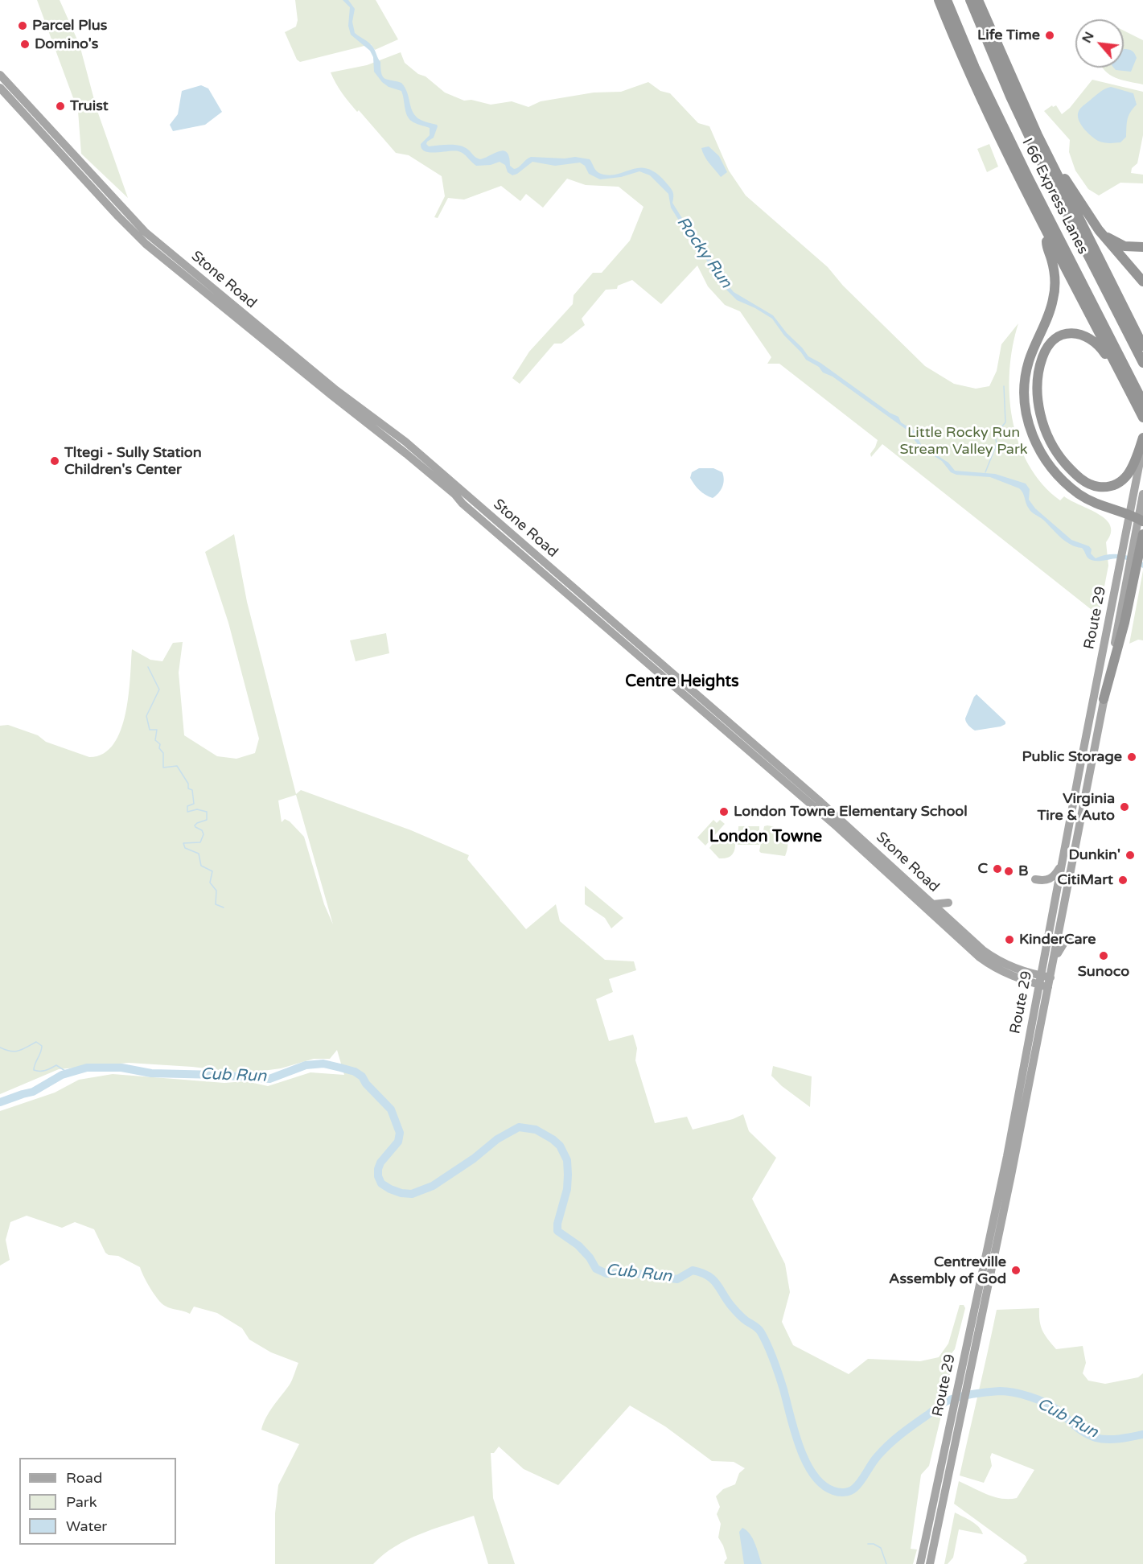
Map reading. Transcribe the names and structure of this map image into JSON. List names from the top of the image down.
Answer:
{
  "streets": {
    "highway": ["I 66 Express Lanes"],
    "main road": ["Stone Road", "Route 29"]
  },
  "crossings": [
    ["Stone Road", "Route 29"]
  ],
  "districts": ["Centre Heights", "London Towne"],
  "water": ["Rocky Run", "Cub Run"],
  "parks": ["Little Rocky Run Stream Valley Park"],
  "places": [
    "Parcel Plus",
    "Life Time",
    "Domino's",
    "Truist",
    "Tltegi - Sully Station Children's Center",
    "Public Storage",
    "Virginia Tire & Auto",
    "London Towne Elementary School",
    "Dunkin'",
    "C",
    "B",
    "CitiMart",
    "KinderCare",
    "Sunoco",
    "Centreville Assembly of God"
  ],
  "legend": ["Road", "Park", "Water"],
  "north": "top left"
}
